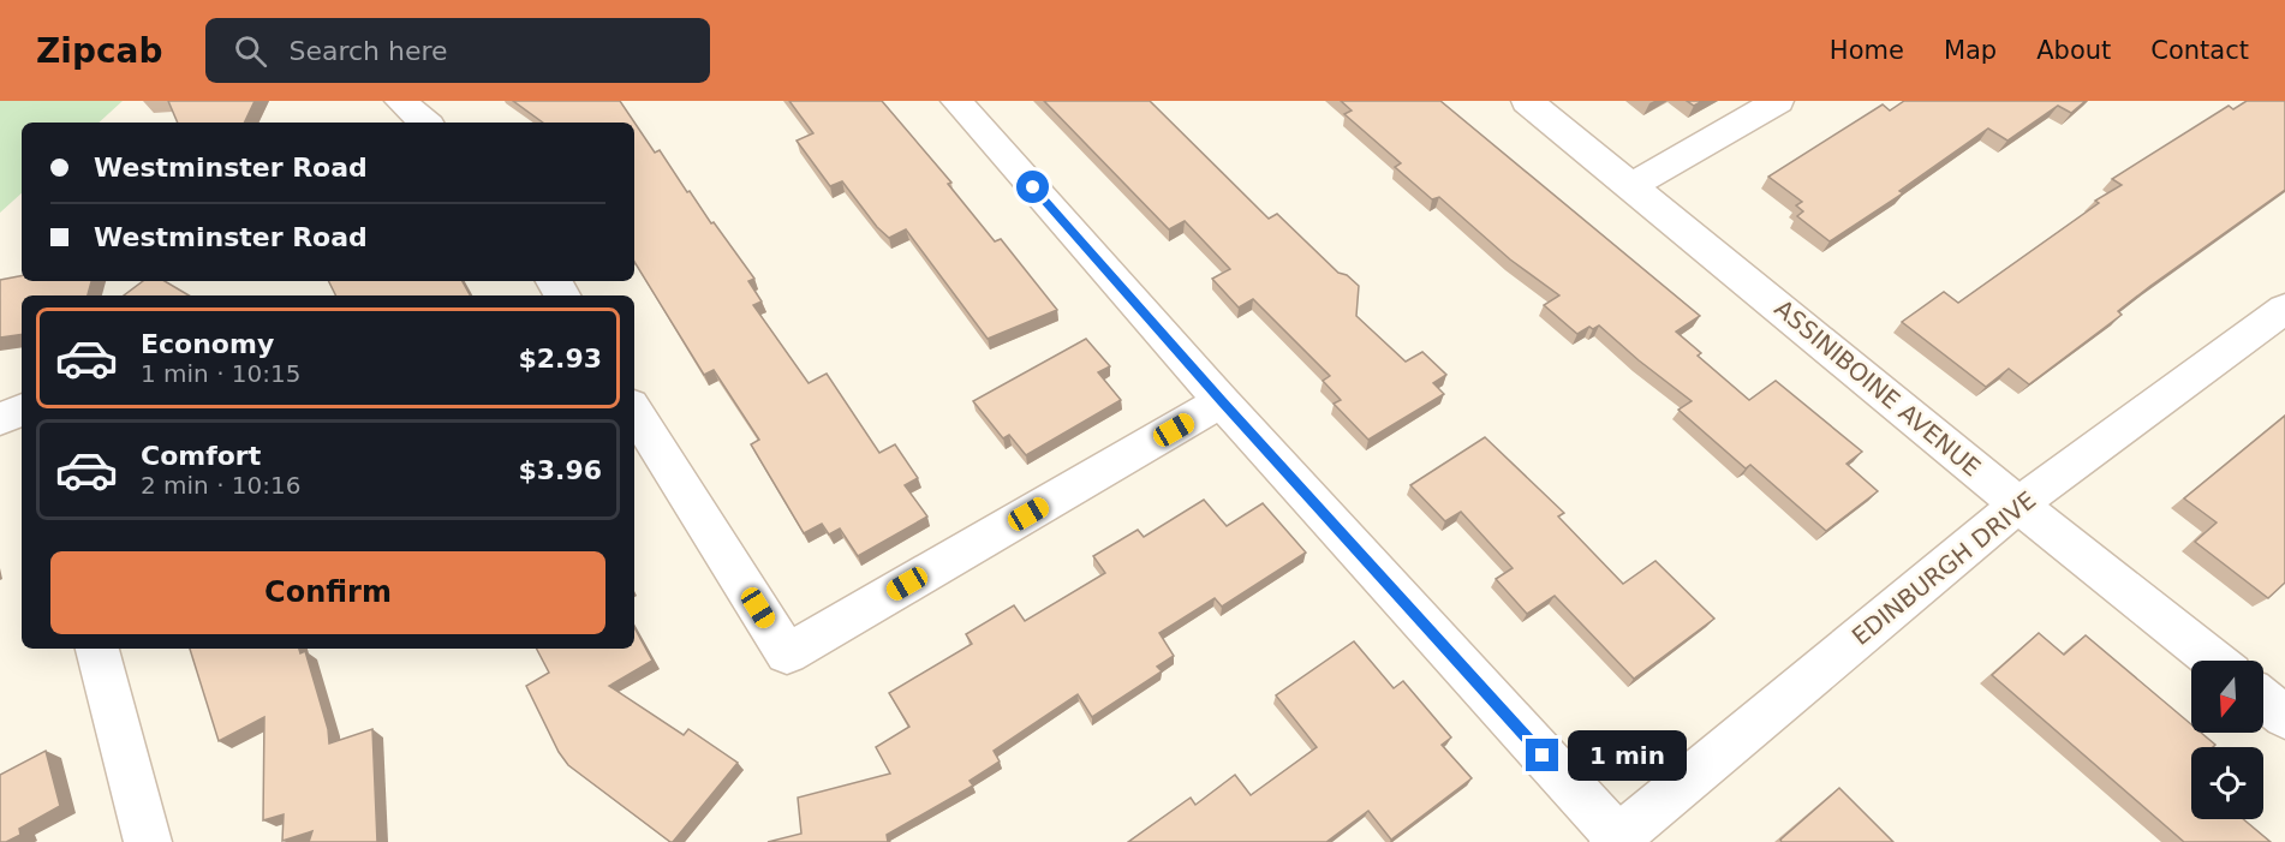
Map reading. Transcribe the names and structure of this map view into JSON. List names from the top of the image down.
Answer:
{
  "streets": {
    "street": ["ASSINIBOINE AVENUE", "EDINBURGH DRIVE"]
  },
  "crossings": [
    ["ASSINIBOINE AVENUE", "EDINBURGH DRIVE"]
  ],
  "north": "bottom",
  "page": {
    "header": "Zipcab",
    "search": "Search here",
    "nav": [
      "Home",
      "Map",
      "About",
      "Contact"
    ],
    "banner": ["Westminster Road", "Westminster Road"],
    "list": [
      {
        "name": "Economy",
        "note": "1 min · 10:15",
        "value": "$2.93"
      },
      {
        "name": "Comfort",
        "note": "2 min · 10:16",
        "value": "$3.96"
      }
    ],
    "buttons": "Confirm",
    "bubble": "1 min"
  }
}
